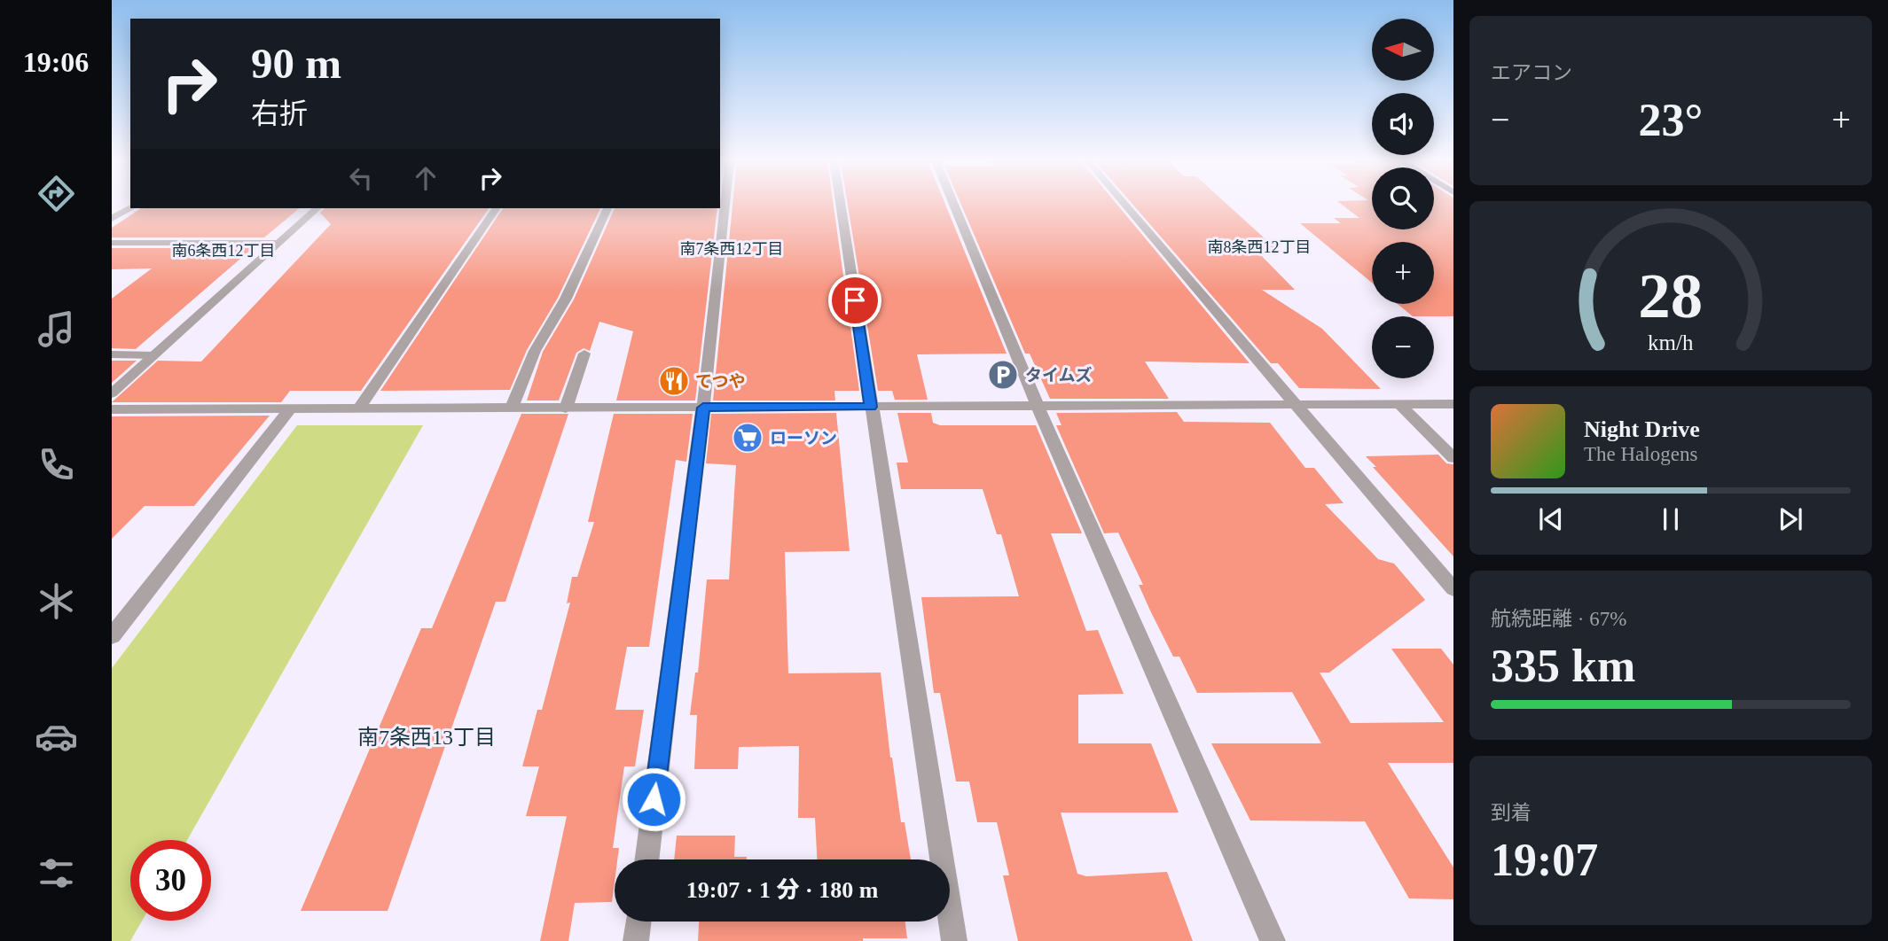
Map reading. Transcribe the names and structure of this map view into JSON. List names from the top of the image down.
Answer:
{
  "districts": [
    "南8条西12丁目",
    "南7条西12丁目",
    "南6条西12丁目",
    "南7条西13丁目"
  ],
  "places": {
    "parking": ["タイムズ"],
    "restaurant": ["てつや"],
    "supermarket": ["ローソン"]
  },
  "north": "left",
  "page": {
    "tabs": "19:06",
    "tile": [
      "エアコン",
      ["航続距離 · 67%", "335 km"],
      ["到着", "19:07"]
    ],
    "map_buttons": ["+", "−"],
    "turn": ["90 m", "右折"],
    "heat": ["−", "23°", "+"],
    "song": ["Night Drive", "The Halogens"],
    "limit": "30",
    "trip": "19:07 · 1 分 · 180 m",
    "gauge": ["28", "km/h"]
  }
}
